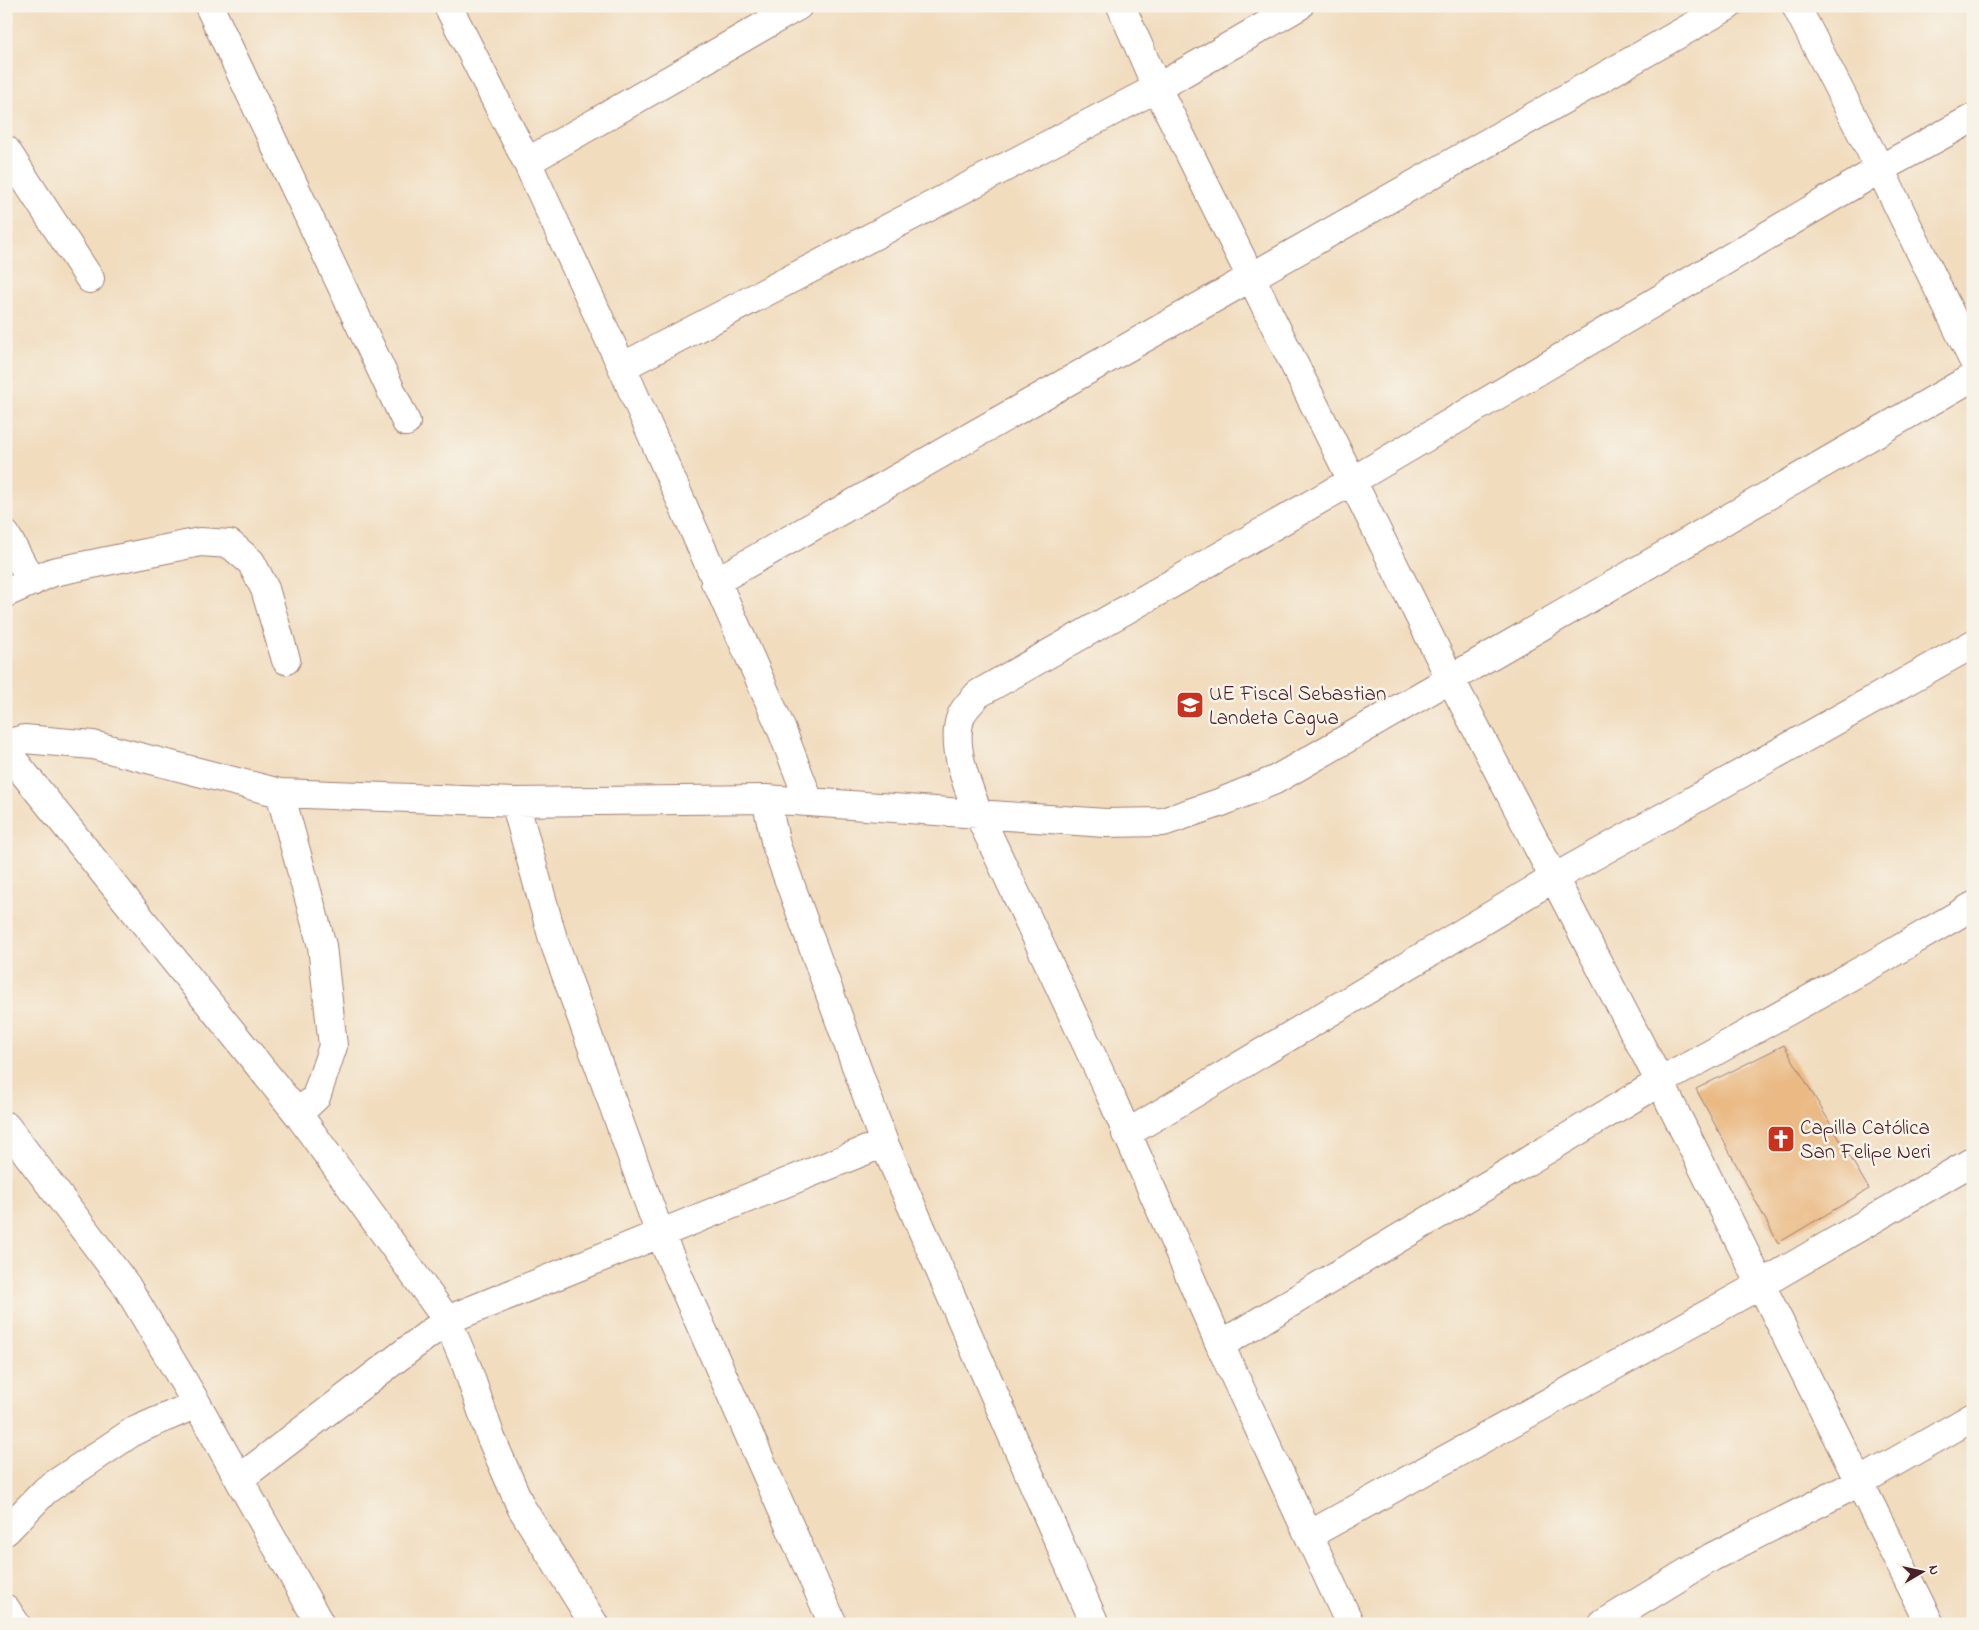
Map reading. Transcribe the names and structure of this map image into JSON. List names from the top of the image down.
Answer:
{
  "places": {
    "school or university": ["UE Fiscal Sebastian Landeta Cagua"],
    "church": ["Capilla Católica San Felipe Neri"]
  },
  "north": "right"
}
